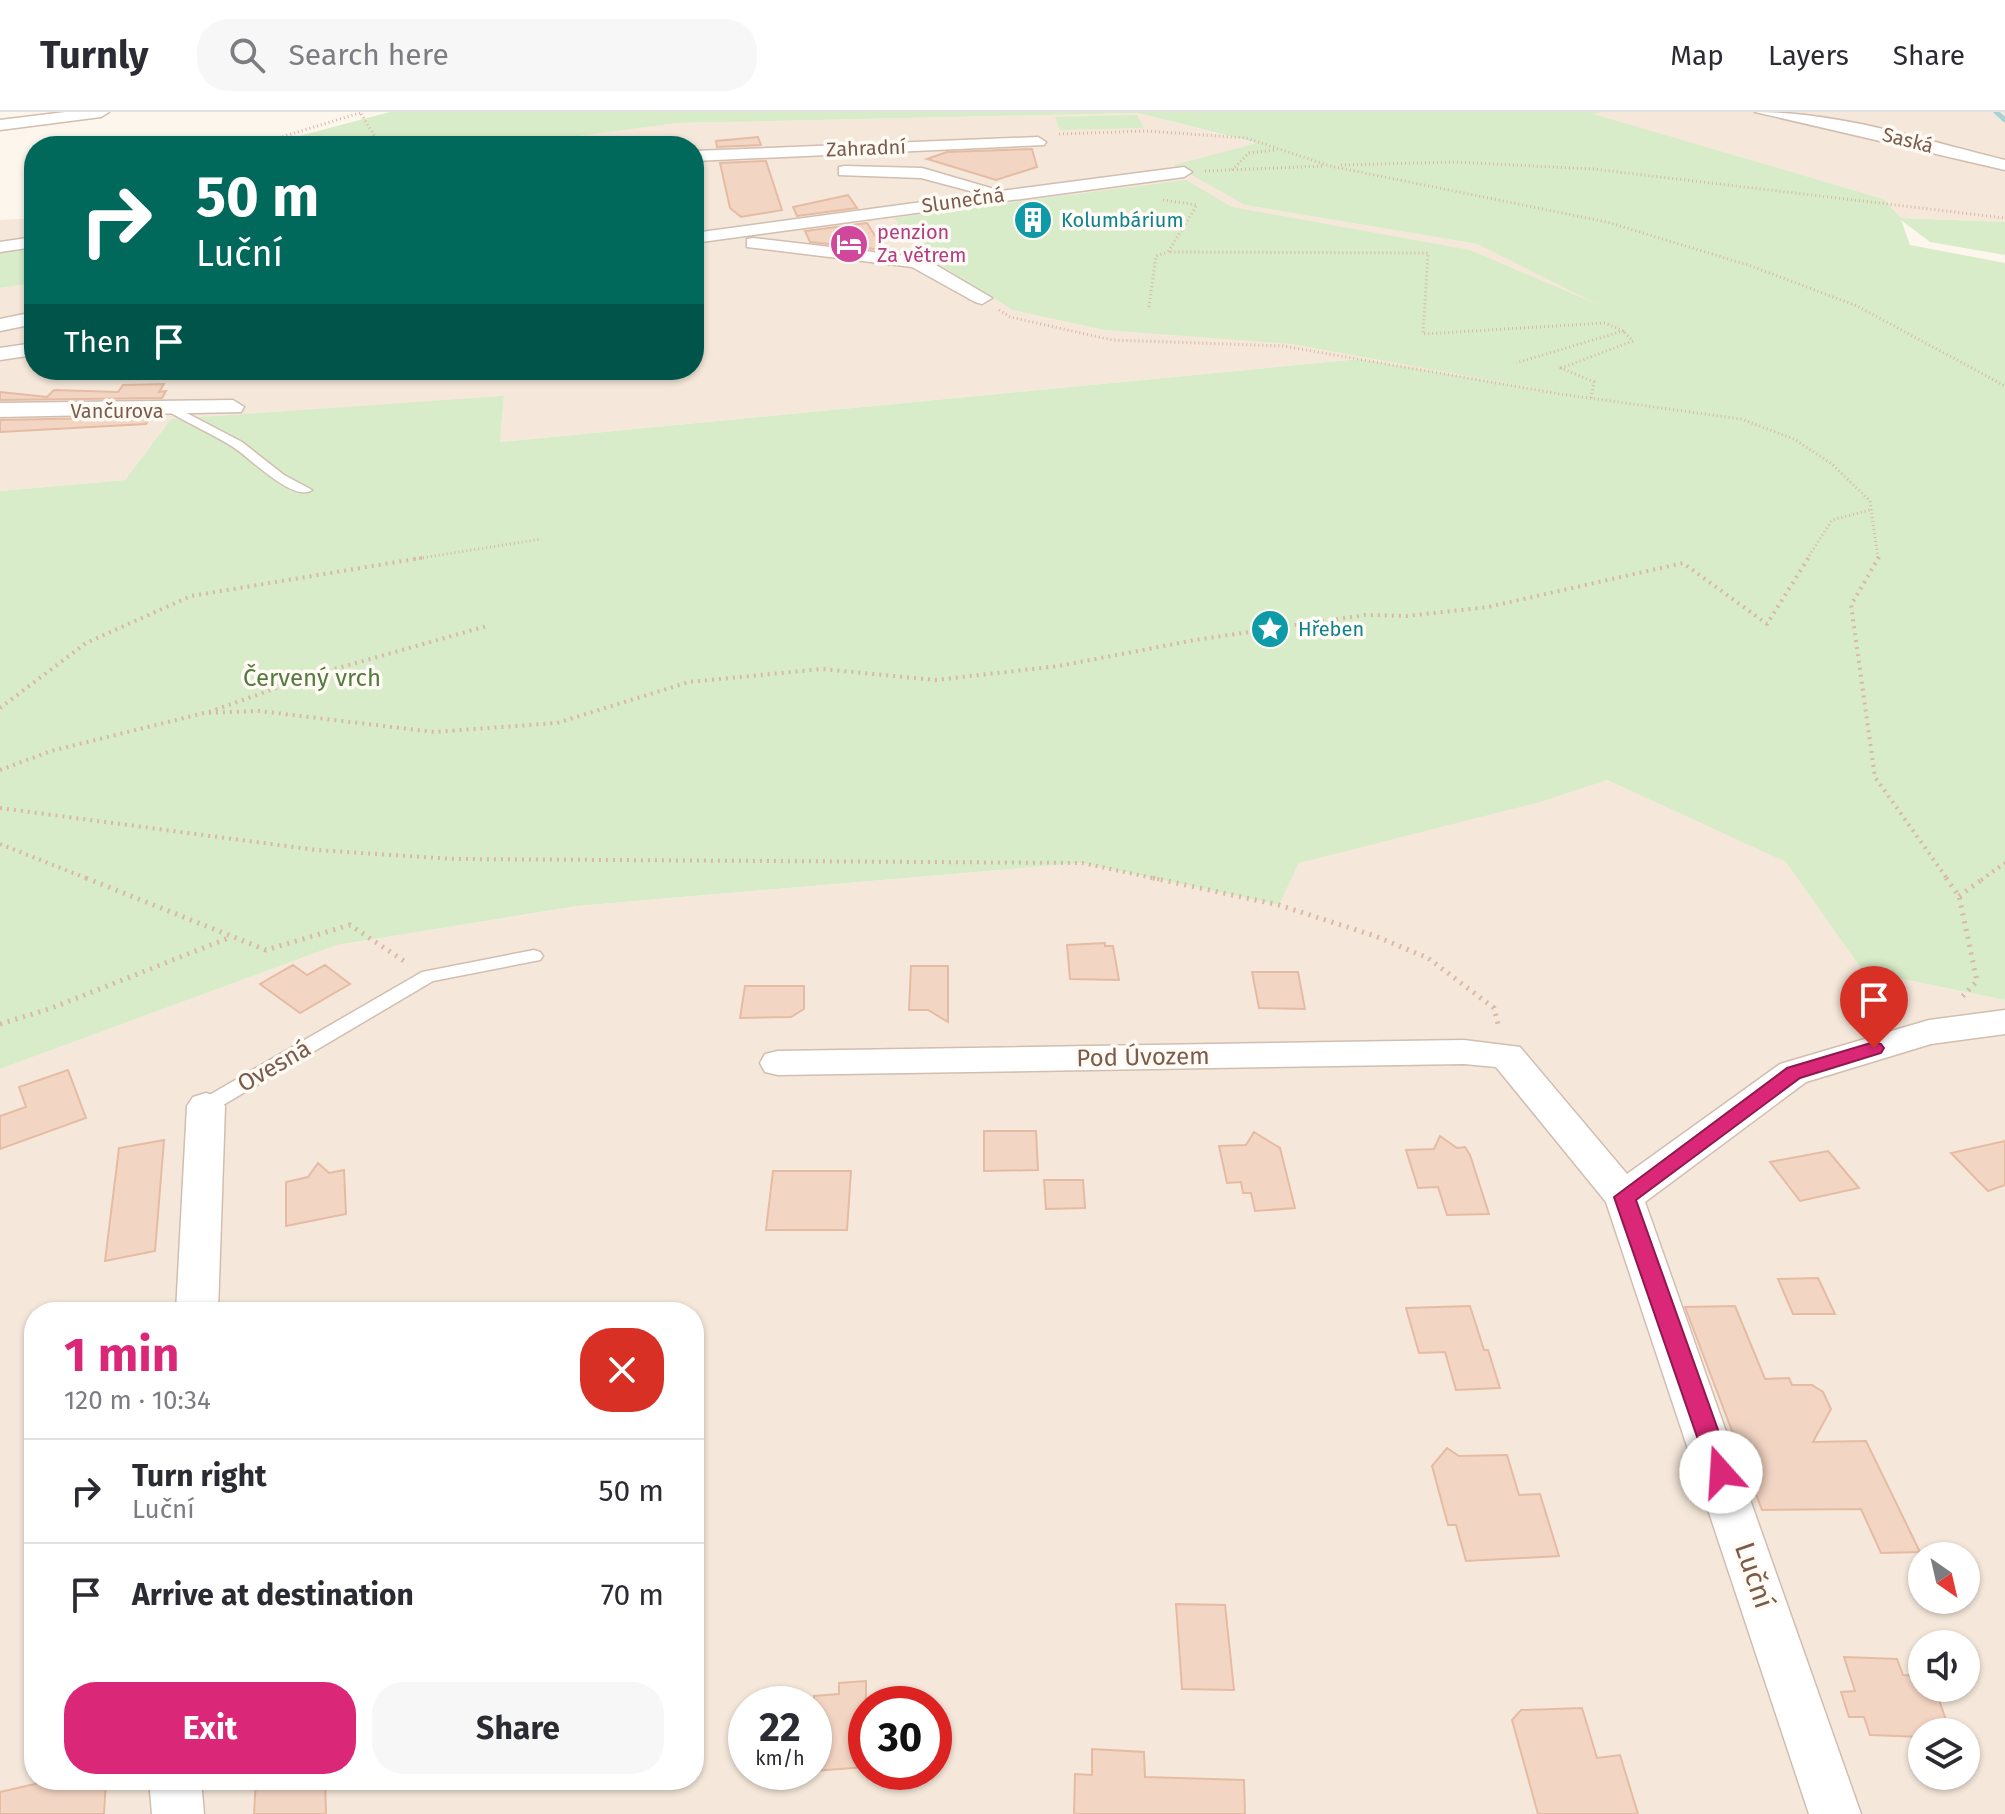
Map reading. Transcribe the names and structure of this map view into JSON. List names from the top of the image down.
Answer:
{
  "streets": {
    "street": [
      "Saská",
      "Zahradní",
      "Slunečná",
      "Vančurova",
      "Pod Úvozem",
      "Ovesná",
      "Luční"
    ]
  },
  "parks": ["Červený vrch"],
  "places": {
    "building": ["Kolumbárium"],
    "hotel": ["penzion Za větrem"],
    "place": ["Hřeben"]
  },
  "north": "bottom right",
  "page": {
    "header": "Turnly",
    "search": "Search here",
    "nav": ["Map", "Layers", "Share"],
    "turn": ["50 m", "Luční"],
    "then": "Then",
    "heading": ["1 min", "120 m · 10:34"],
    "list": [
      {
        "name": "Turn right",
        "note": "Luční",
        "value": "50 m"
      },
      {
        "name": "Arrive at destination",
        "value": "70 m"
      }
    ],
    "buttons": ["Exit", "Share"],
    "speed": "22 km/h",
    "limit": "30"
  }
}
